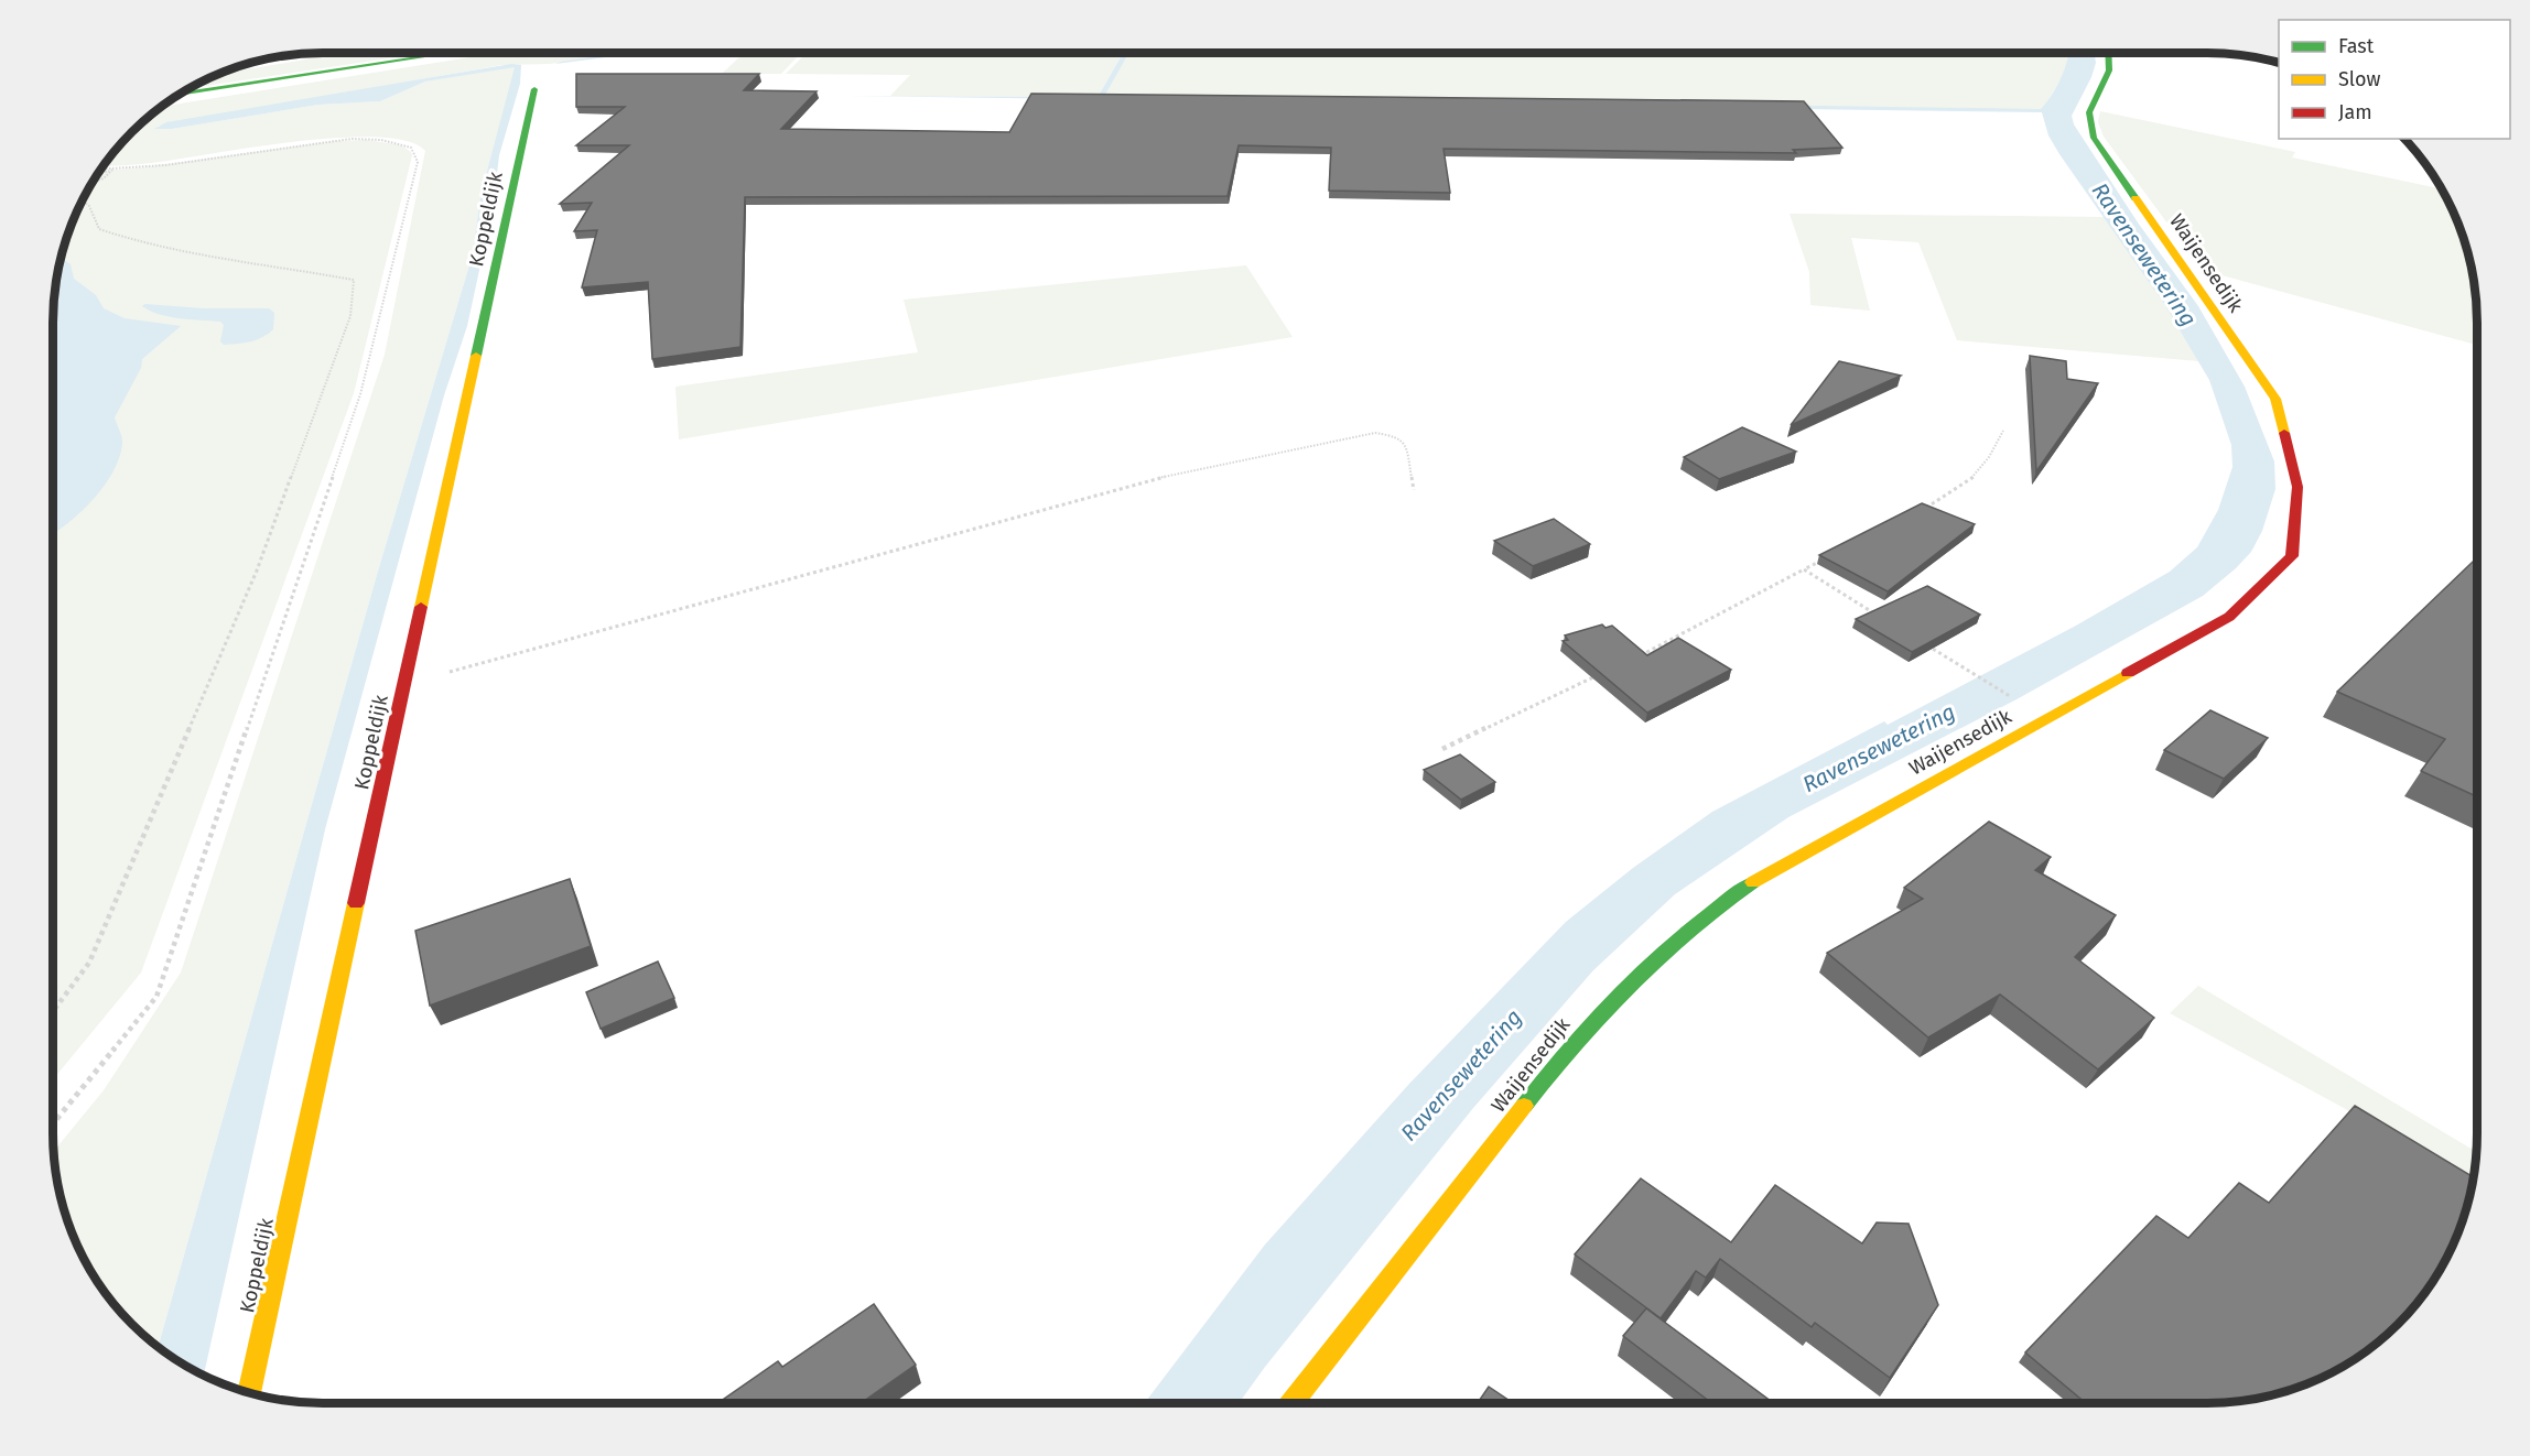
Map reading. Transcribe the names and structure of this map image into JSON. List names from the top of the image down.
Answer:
{
  "streets": {
    "main road": ["Koppeldijk", "Waijensedijk"]
  },
  "water": ["Ravensewetering"],
  "legend": ["Fast", "Slow", "Jam"]
}
